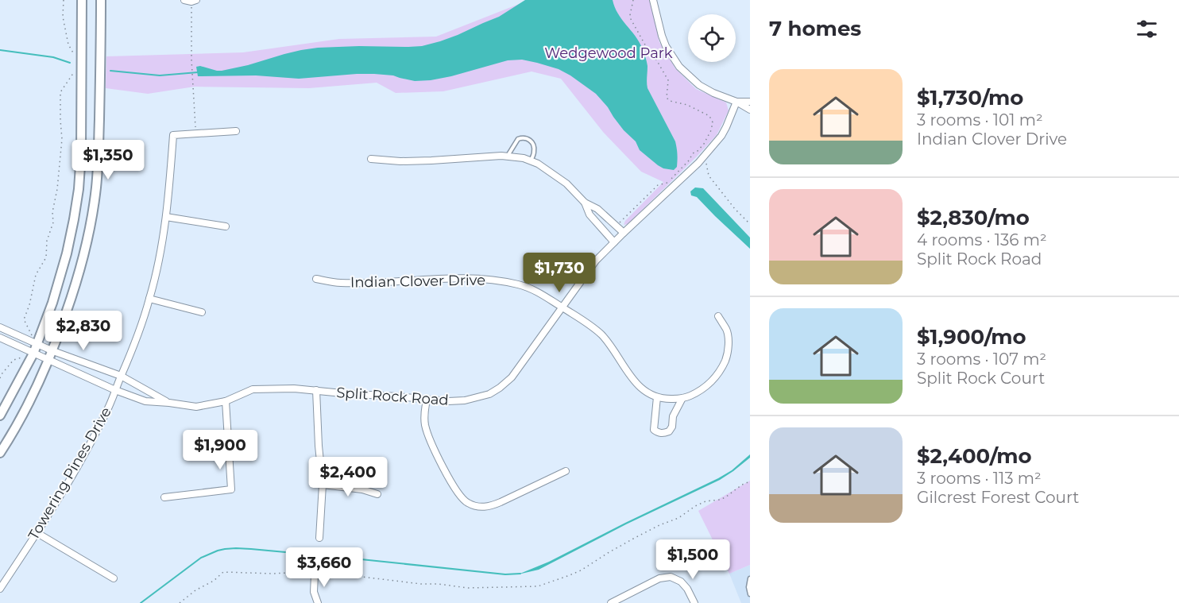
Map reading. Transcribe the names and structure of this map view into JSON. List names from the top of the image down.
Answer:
{
  "streets": {
    "street": ["Indian Clover Drive", "Split Rock Road", "Towering Pines Drive"]
  },
  "crossings": [
    ["Indian Clover Drive", "Split Rock Road"],
    ["Split Rock Road", "Towering Pines Drive"]
  ],
  "parks": ["Wedgewood Park"],
  "page": {
    "heading": "7 homes",
    "list": [
      {
        "name": "$1,730/mo",
        "note": "3 rooms · 101 m² · Indian Clover Drive"
      },
      {
        "name": "$2,830/mo",
        "note": "4 rooms · 136 m² · Split Rock Road"
      },
      {
        "name": "$1,900/mo",
        "note": "3 rooms · 107 m² · Split Rock Court"
      },
      {
        "name": "$2,400/mo",
        "note": "3 rooms · 113 m² · Gilcrest Forest Court"
      }
    ],
    "price": [
      "$1,350",
      "$1,730",
      "$2,830",
      "$1,900",
      "$2,400",
      "$1,500",
      "$3,660"
    ]
  }
}
